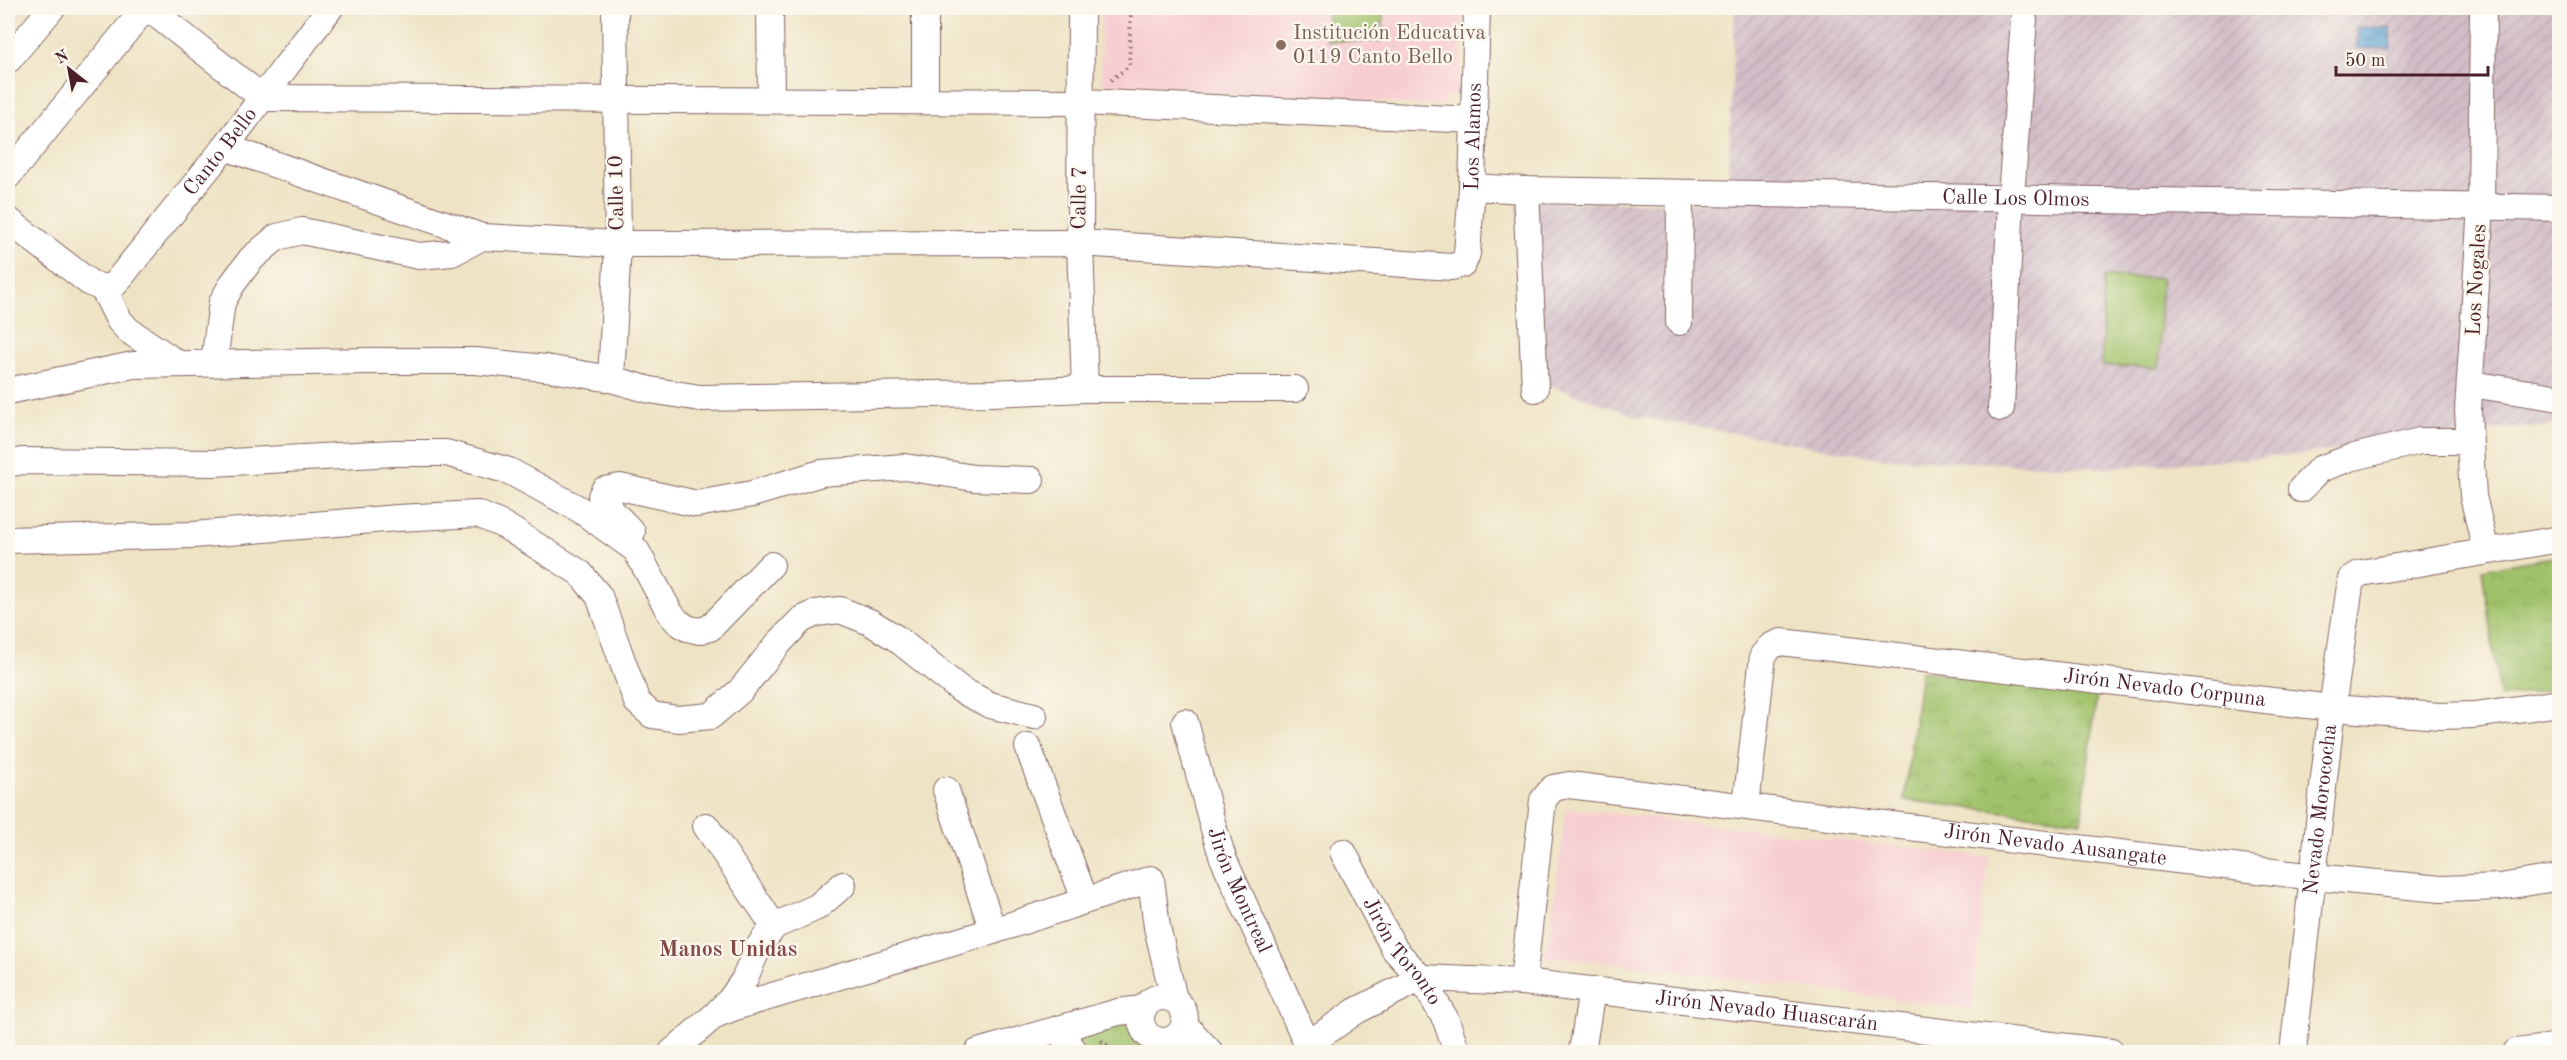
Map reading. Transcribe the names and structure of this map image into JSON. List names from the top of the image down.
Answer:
{
  "streets": {
    "street": [
      "Los Alamos",
      "Canto Bello",
      "Calle 10",
      "Calle 7",
      "Calle Los Olmos",
      "Los Nogales",
      "Jirón Nevado Corpuna",
      "Nevado Morococha",
      "Jirón Nevado Ausangate",
      "Jirón Montreal",
      "Jirón Toronto",
      "Jirón Nevado Huascarán"
    ]
  },
  "crossings": [
    ["Los Alamos", "Calle 7"],
    ["Los Alamos", "Calle Los Olmos"],
    ["Calle Los Olmos", "Los Nogales"],
    ["Los Nogales", "Nevado Morococha"],
    ["Jirón Nevado Corpuna", "Nevado Morococha"],
    ["Jirón Nevado Corpuna", "Jirón Nevado Ausangate"],
    ["Nevado Morococha", "Jirón Nevado Ausangate"],
    ["Jirón Nevado Ausangate", "Jirón Nevado Huascarán"],
    ["Jirón Toronto", "Jirón Nevado Huascarán"]
  ],
  "districts": ["Manos Unidas"],
  "places": ["Institución Educativa 0119 Canto Bello"],
  "scale_bar": "50 m",
  "north": "top left"
}
